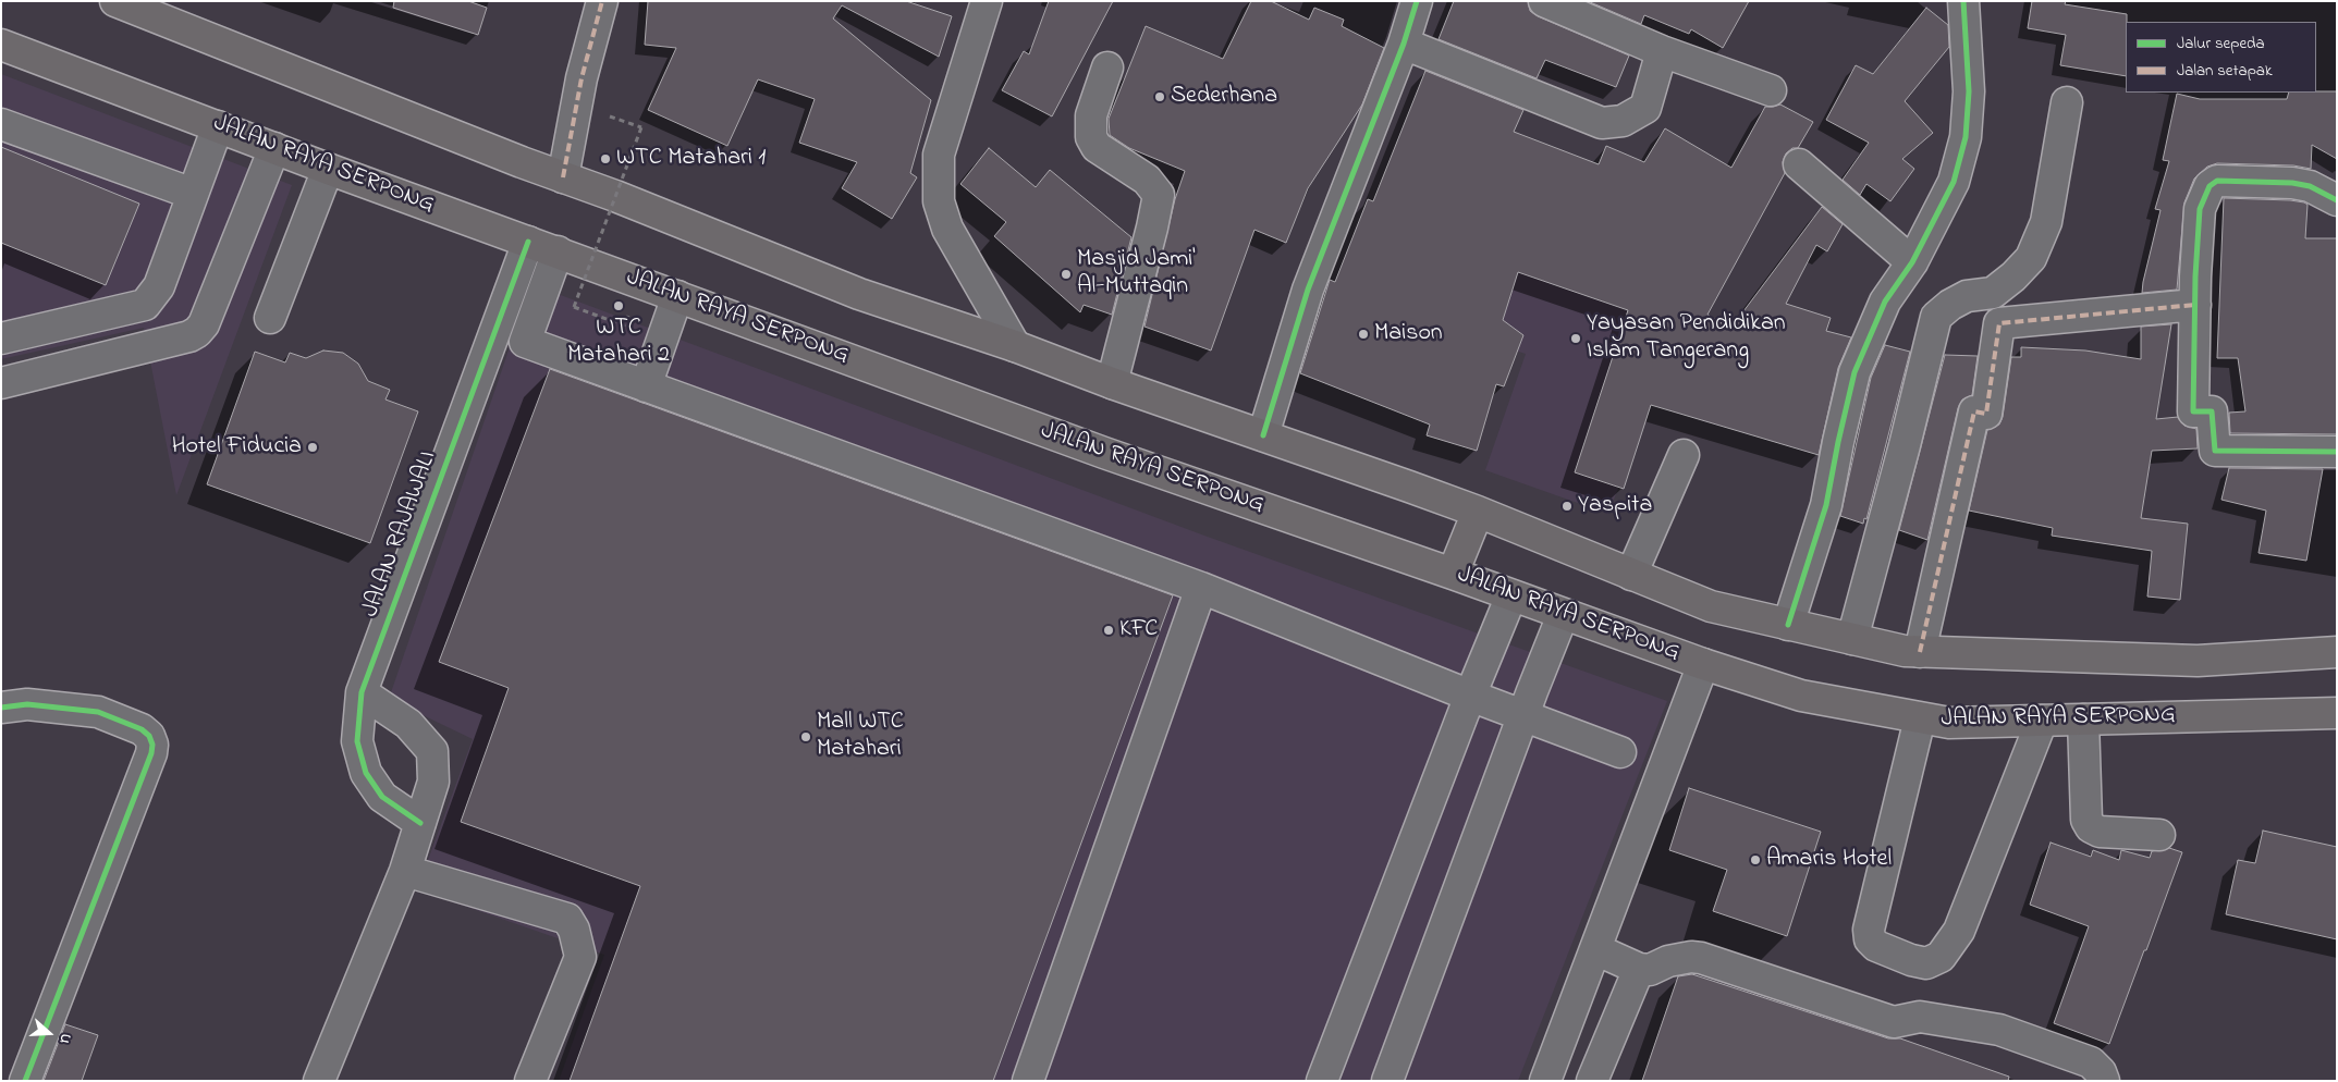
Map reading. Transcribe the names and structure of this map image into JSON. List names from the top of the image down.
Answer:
{
  "streets": {
    "main road": ["JALAN RAYA SERPONG"],
    "street": ["JALAN RAJAWALI"]
  },
  "crossings": [
    ["JALAN RAYA SERPONG", "JALAN RAJAWALI"]
  ],
  "places": [
    "Sederhana",
    "WTC Matahari 1",
    "Masjid Jami' Al-Muttaqin",
    "WTC Matahari 2",
    "Maison",
    "Yayasan Pendidikan Islam Tangerang",
    "Hotel Fiducia",
    "Yaspita",
    "KFC",
    "Mall WTC Matahari",
    "Amaris Hotel"
  ],
  "legend": ["Jalur sepeda", "Jalan setapak"],
  "north": "right"
}
